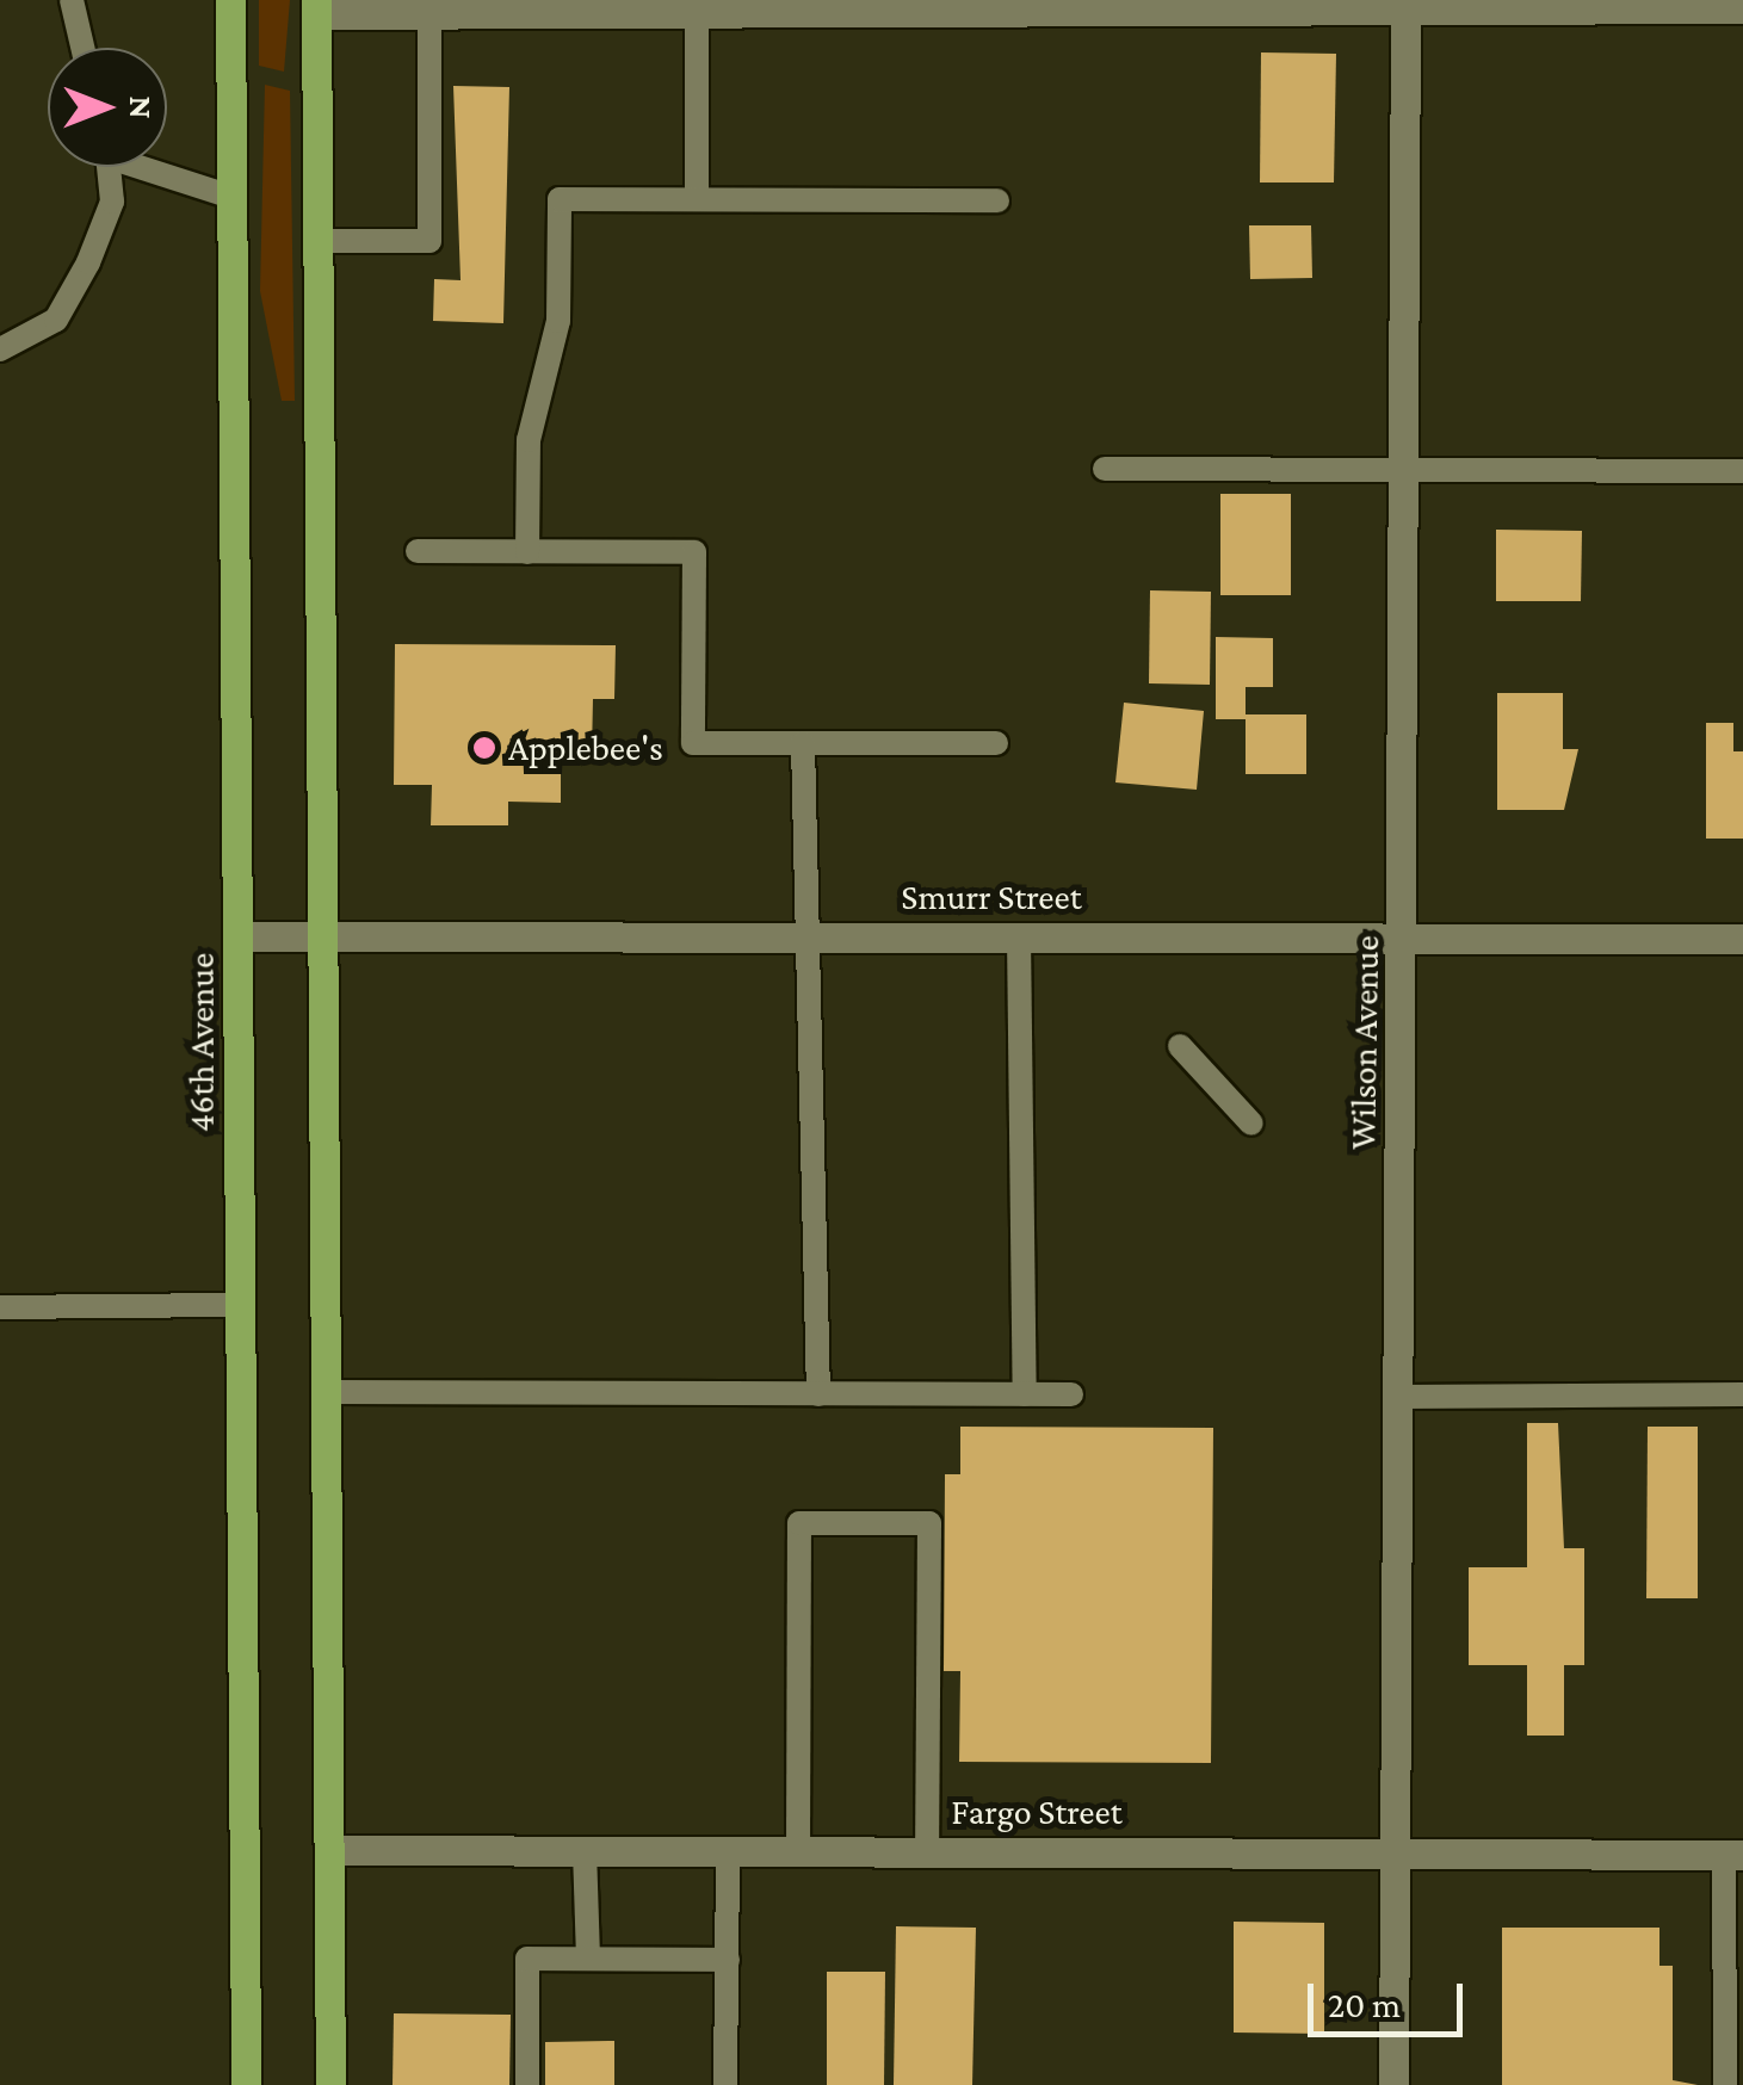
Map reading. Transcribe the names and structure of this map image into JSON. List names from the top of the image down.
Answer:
{
  "streets": {
    "main road": ["46th Avenue"],
    "street": ["Smurr Street", "Wilson Avenue", "Fargo Street"]
  },
  "crossings": [
    ["Smurr Street", "46th Avenue"],
    ["Smurr Street", "Wilson Avenue"],
    ["Wilson Avenue", "Fargo Street"]
  ],
  "places": ["Applebee's"],
  "scale_bar": "20 m",
  "north": "right"
}
